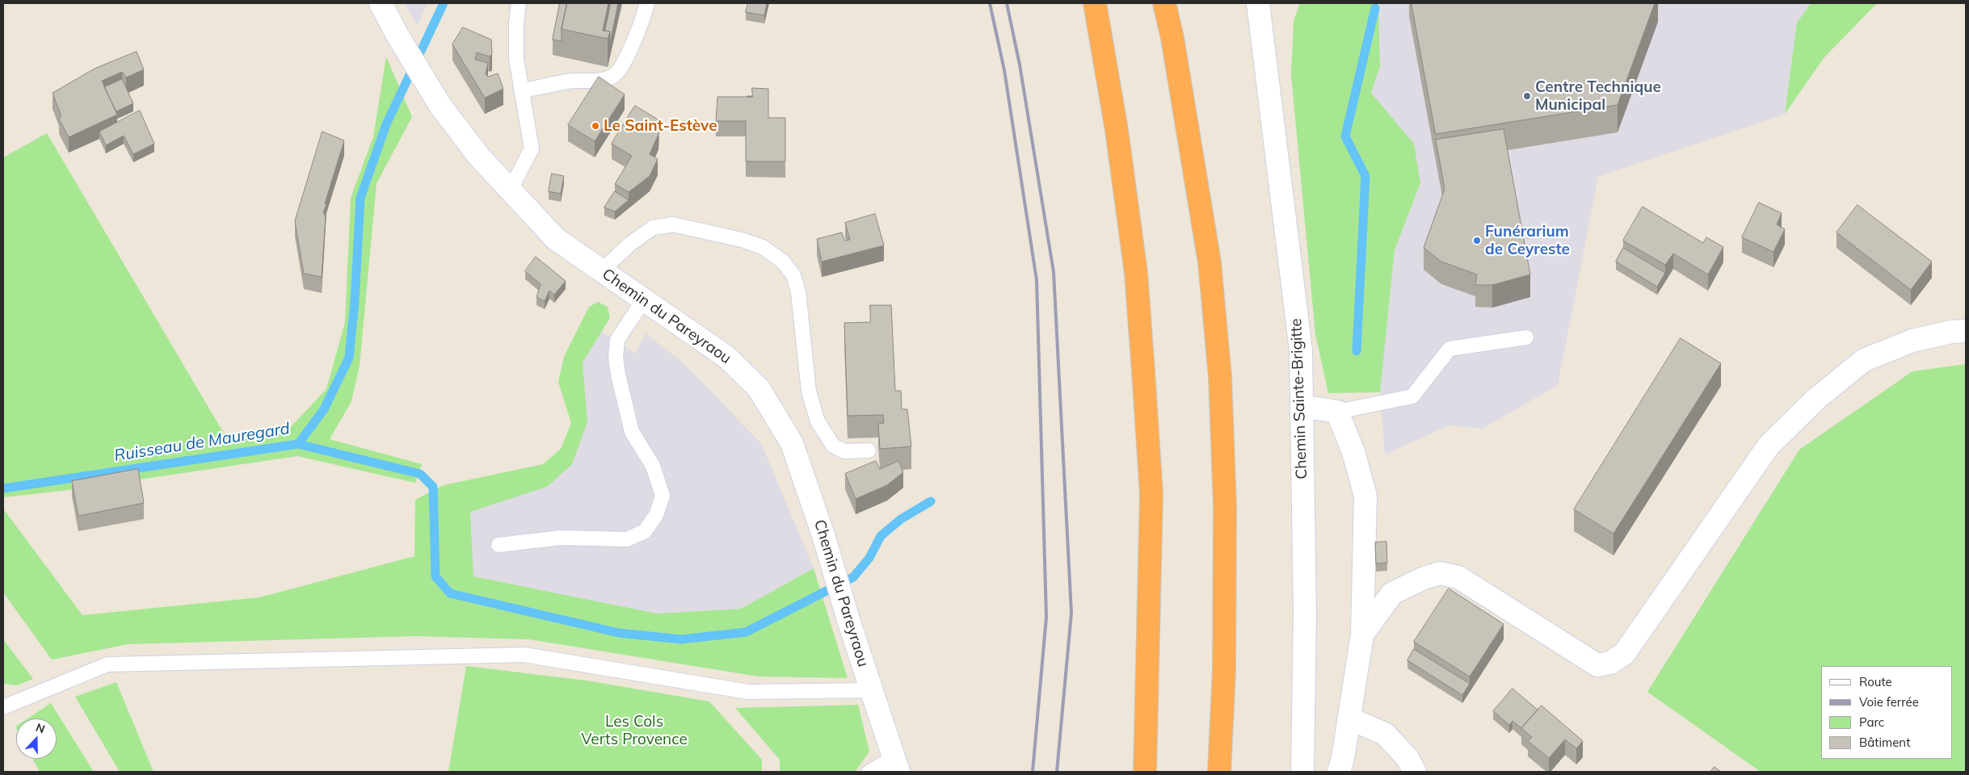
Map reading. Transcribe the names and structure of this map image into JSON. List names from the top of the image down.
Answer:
{
  "streets": {
    "street": ["Chemin du Pareyraou", "Chemin Sainte-Brigitte"]
  },
  "water": ["Ruisseau de Mauregard"],
  "parks": ["Les Cols Verts Provence"],
  "places": ["Centre Technique Municipal", "Le Saint-Estève", "Funérarium de Ceyreste"],
  "legend": [
    "Route",
    "Voie ferrée",
    "Parc",
    "Bâtiment"
  ],
  "north": "top"
}
